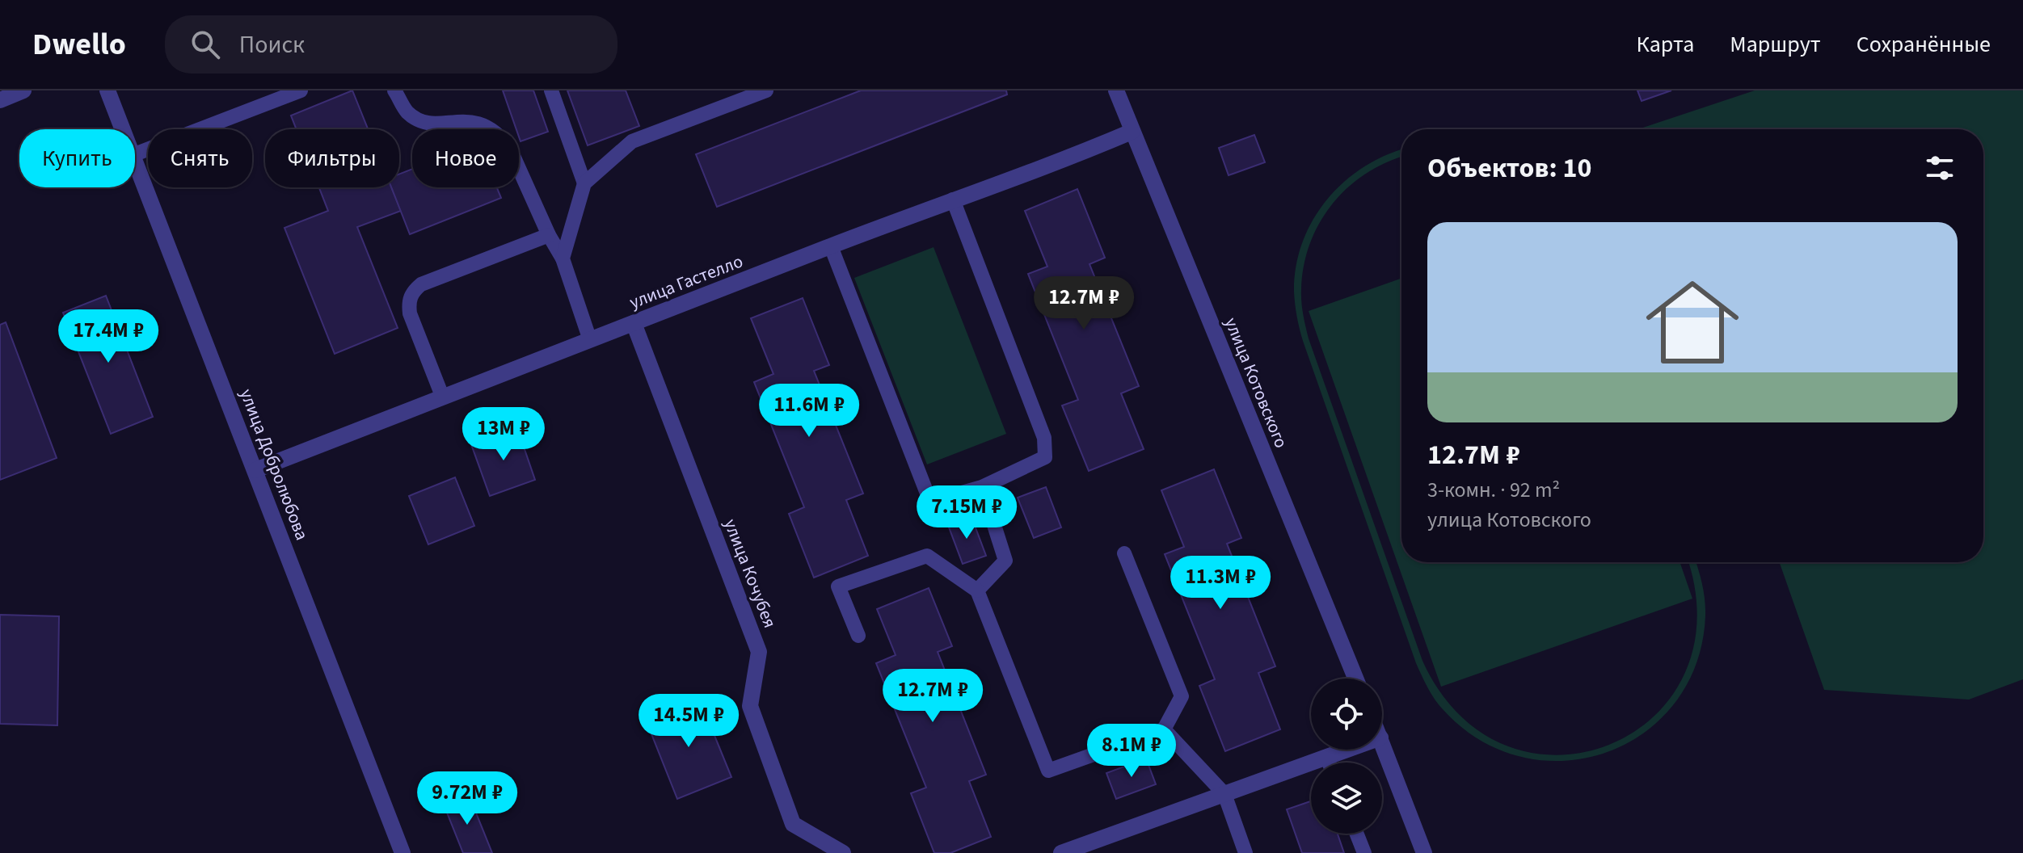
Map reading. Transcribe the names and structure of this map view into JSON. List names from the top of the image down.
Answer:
{
  "streets": {
    "street": [
      "улица Гастелло",
      "улица Котовского",
      "улица Добролюбова",
      "улица Кочубея"
    ]
  },
  "crossings": [
    ["улица Гастелло", "улица Котовского"],
    ["улица Гастелло", "улица Добролюбова"],
    ["улица Гастелло", "улица Кочубея"]
  ],
  "page": {
    "header": "Dwello",
    "search": "Поиск",
    "nav": ["Карта", "Маршрут", "Сохранённые"],
    "chip": [
      "Купить",
      "Снять",
      "Фильтры",
      "Новое"
    ],
    "heading": "Объектов: 10",
    "list": [
      {
        "name": "12.7M ₽",
        "note": "3-комн. · 92 m² · улица Котовского"
      }
    ],
    "price": [
      "12.7M ₽",
      "17.4M ₽",
      "11.6M ₽",
      "13M ₽",
      "7.15M ₽",
      "11.3M ₽",
      "12.7M ₽",
      "14.5M ₽",
      "8.1M ₽",
      "9.72M ₽"
    ]
  }
}
